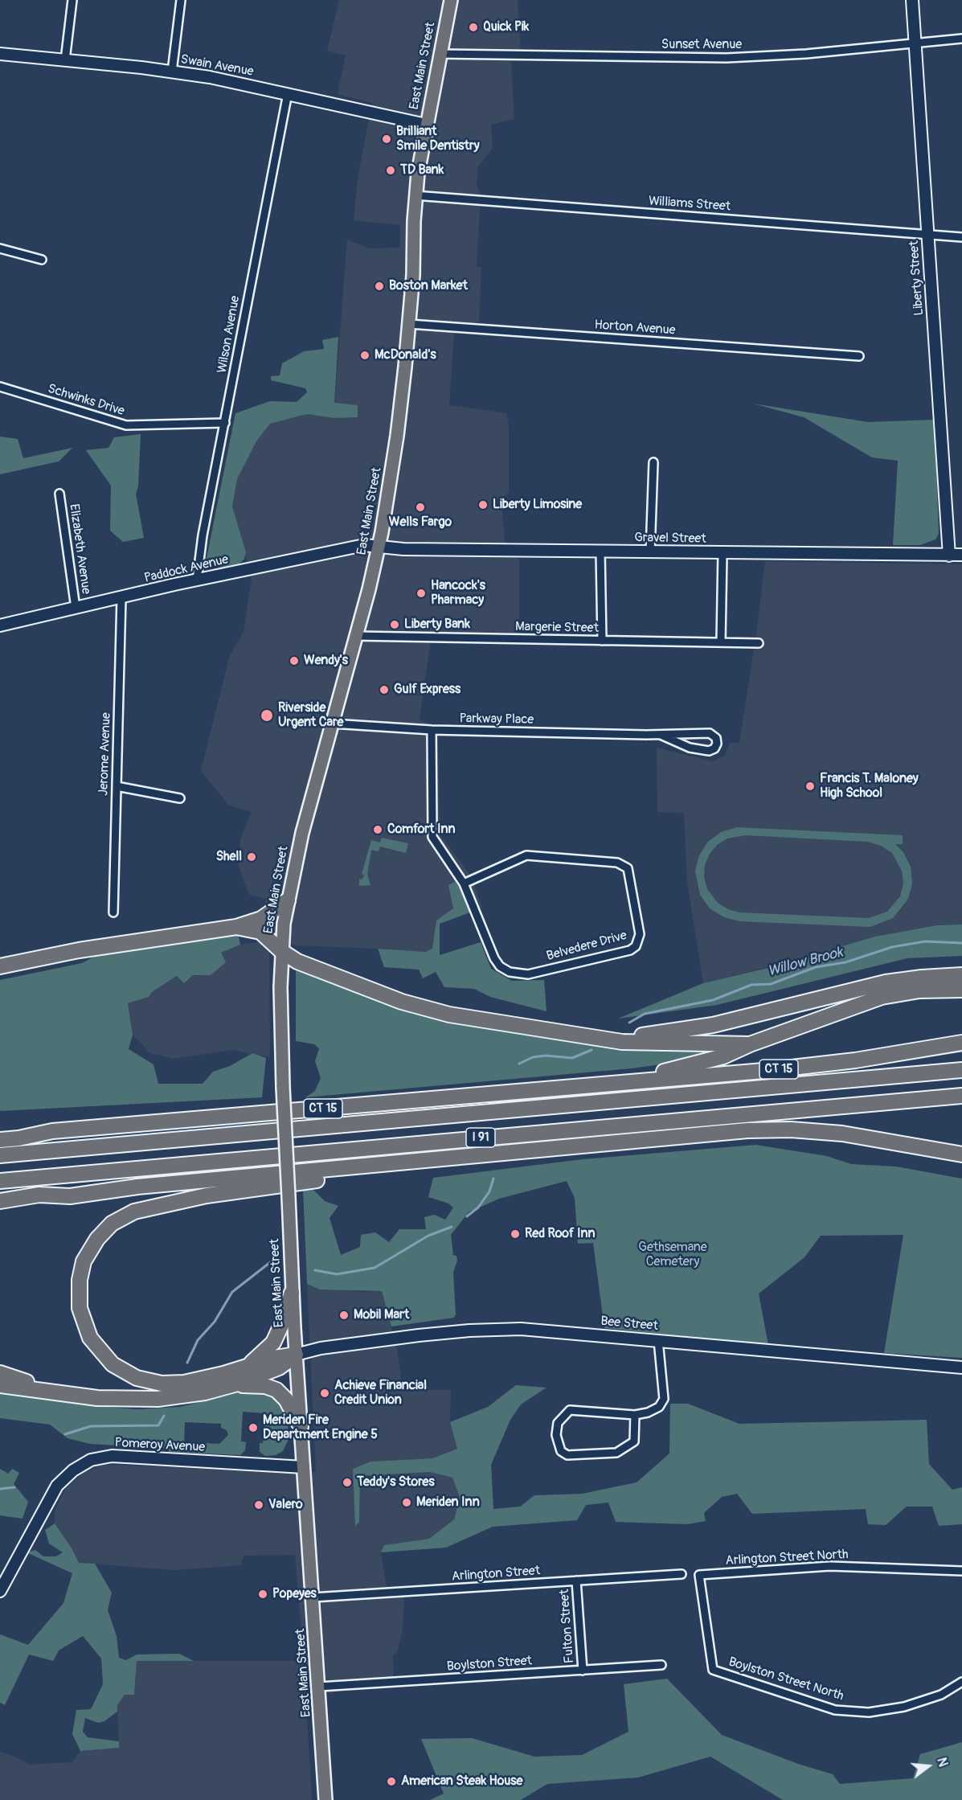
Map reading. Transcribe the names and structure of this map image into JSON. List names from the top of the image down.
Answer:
{
  "streets": {
    "highway": ["CT 15", "I 91"],
    "main road": [
      "Swain Avenue",
      "East Main Street",
      "Liberty Street",
      "Gravel Street",
      "Paddock Avenue",
      "Bee Street",
      "Pomeroy Avenue"
    ],
    "street": [
      "Sunset Avenue",
      "Williams Street",
      "Horton Avenue",
      "Wilson Avenue",
      "Schwinks Drive",
      "Elizabeth Avenue",
      "Margerie Street",
      "Parkway Place",
      "Jerome Avenue",
      "Belvedere Drive",
      "Arlington Street North",
      "Arlington Street",
      "Fulton Street",
      "Boylston Street",
      "Boylston Street North"
    ]
  },
  "crossings": [
    ["Sunset Avenue", "East Main Street"],
    ["Sunset Avenue", "Liberty Street"],
    ["Swain Avenue", "East Main Street"],
    ["Swain Avenue", "Wilson Avenue"],
    ["East Main Street", "Williams Street"],
    ["East Main Street", "Horton Avenue"],
    ["East Main Street", "Gravel Street"],
    ["East Main Street", "Paddock Avenue"],
    ["East Main Street", "Margerie Street"],
    ["East Main Street", "Parkway Place"],
    ["East Main Street", "Bee Street"],
    ["East Main Street", "Pomeroy Avenue"],
    ["East Main Street", "Arlington Street"],
    ["East Main Street", "Boylston Street"],
    ["Williams Street", "Liberty Street"],
    ["Liberty Street", "Gravel Street"],
    ["Wilson Avenue", "Schwinks Drive"],
    ["Wilson Avenue", "Paddock Avenue"],
    ["Gravel Street", "Paddock Avenue"],
    ["Elizabeth Avenue", "Paddock Avenue"],
    ["Paddock Avenue", "Jerome Avenue"],
    ["Parkway Place", "Belvedere Drive"],
    ["Arlington Street North", "Boylston Street North"],
    ["Arlington Street", "Fulton Street"],
    ["Fulton Street", "Boylston Street"]
  ],
  "water": ["Willow Brook"],
  "parks": ["Gethsemane Cemetery"],
  "places": [
    "Quick Pik",
    "Brilliant Smile Dentistry",
    "TD Bank",
    "Boston Market",
    "McDonald's",
    "Liberty Limosine",
    "Wells Fargo",
    "Hancock's Pharmacy",
    "Liberty Bank",
    "Wendy's",
    "Gulf Express",
    "Riverside Urgent Care",
    "Francis T. Maloney High School",
    "Comfort Inn",
    "Shell",
    "Red Roof Inn",
    "Mobil Mart",
    "Achieve Financial Credit Union",
    "Meriden Fire Department Engine 5",
    "Teddy's Stores",
    "Meriden Inn",
    "Valero",
    "Popeyes",
    "American Steak House"
  ],
  "north": "right"
}
